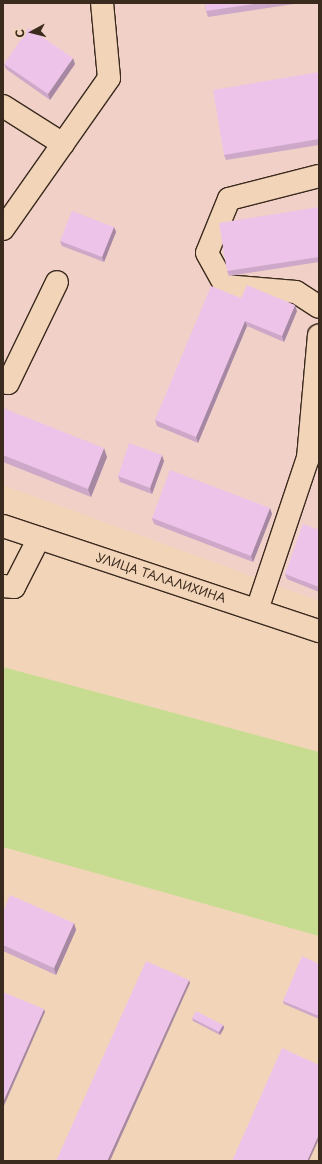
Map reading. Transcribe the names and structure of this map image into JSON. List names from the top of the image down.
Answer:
{
  "streets": {
    "street": ["УЛИЦА ТАЛАЛИХИНА"]
  },
  "north": "left"
}
